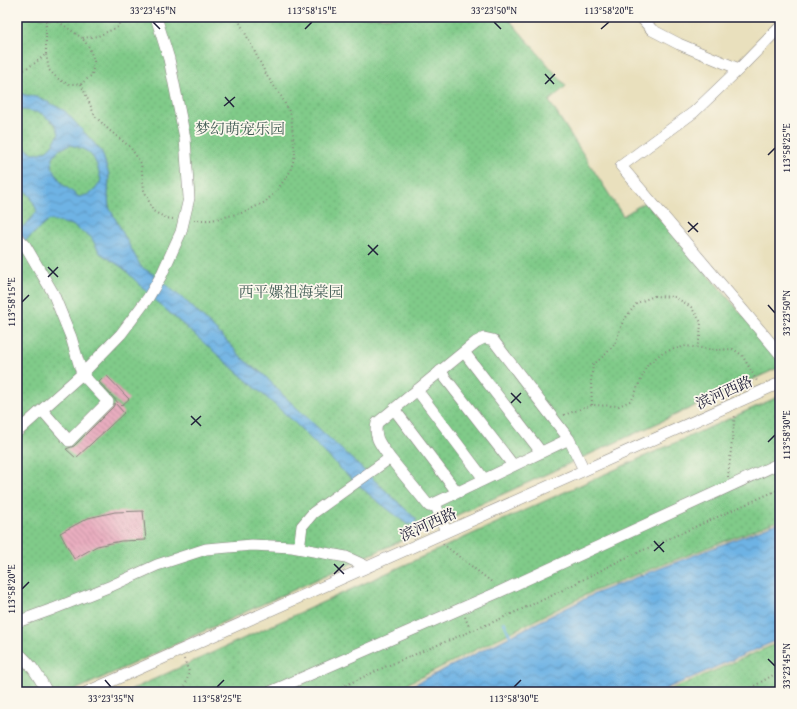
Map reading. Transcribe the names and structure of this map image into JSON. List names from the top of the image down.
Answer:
{
  "streets": {
    "street": ["滨河西路"]
  },
  "parks": ["梦幻萌宠乐园", "西平嫘祖海棠园"],
  "coordinates": [
    "33°23'45\"N",
    "113°58'15\"E",
    "33°23'50\"N",
    "113°58'20\"E",
    "113°58'25\"E",
    "113°58'30\"E",
    "33°23'35\"N"
  ]
}
